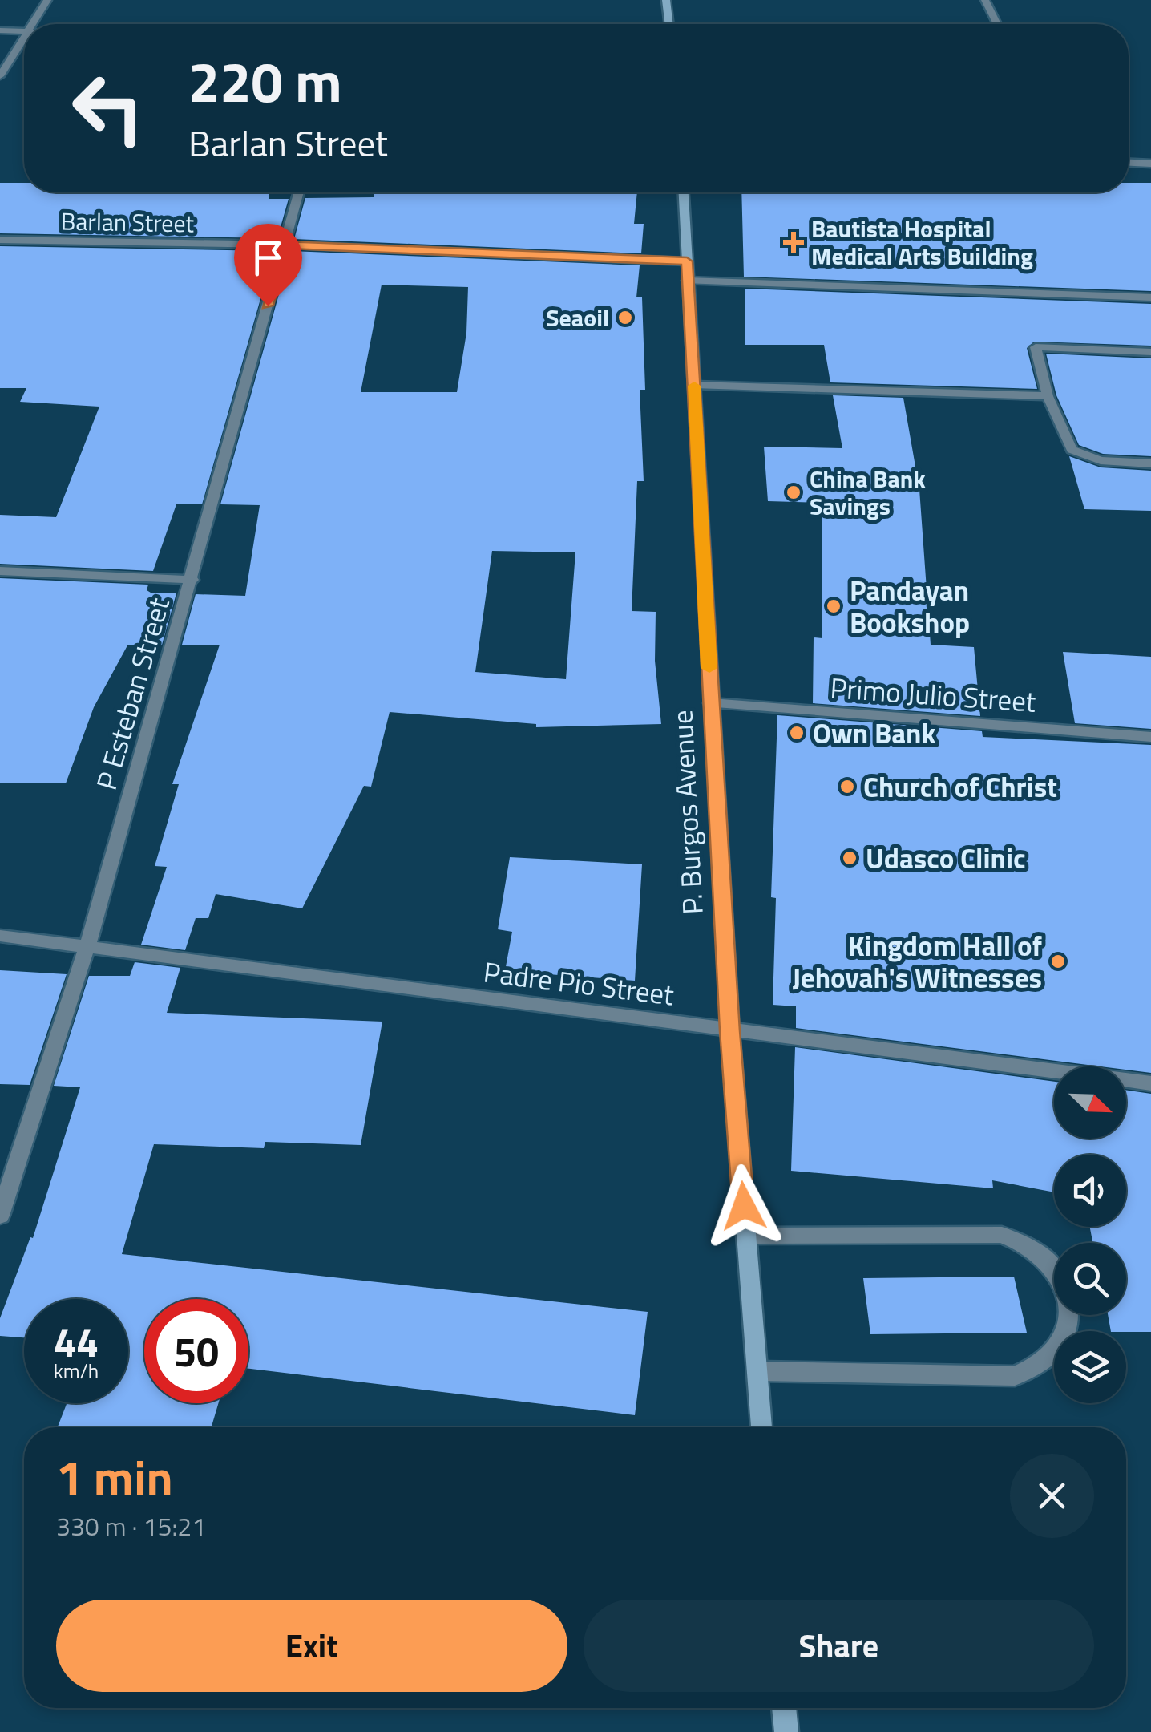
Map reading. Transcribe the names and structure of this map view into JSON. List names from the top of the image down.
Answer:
{
  "streets": {
    "main road": ["P. Burgos Avenue"],
    "street": [
      "Barlan Street",
      "P Esteban Street",
      "Primo Julio Street",
      "Padre Pio Street"
    ]
  },
  "crossings": [
    ["Barlan Street", "P Esteban Street"],
    ["Barlan Street", "P. Burgos Avenue"],
    ["P Esteban Street", "Padre Pio Street"],
    ["Primo Julio Street", "P. Burgos Avenue"],
    ["P. Burgos Avenue", "Padre Pio Street"]
  ],
  "places": {
    "health": ["Bautista Hospital Medical Arts Building"],
    "other": [
      "Seaoil",
      "China Bank Savings",
      "Pandayan Bookshop",
      "Own Bank",
      "Church of Christ",
      "Udasco Clinic",
      "Kingdom Hall of Jehovah's Witnesses"
    ]
  },
  "north": "bottom right",
  "page": {
    "turn": ["220 m", "Barlan Street"],
    "speed": "44 km/h",
    "limit": "50",
    "heading": ["1 min", "330 m · 15:21"],
    "buttons": ["Exit", "Share"]
  }
}
